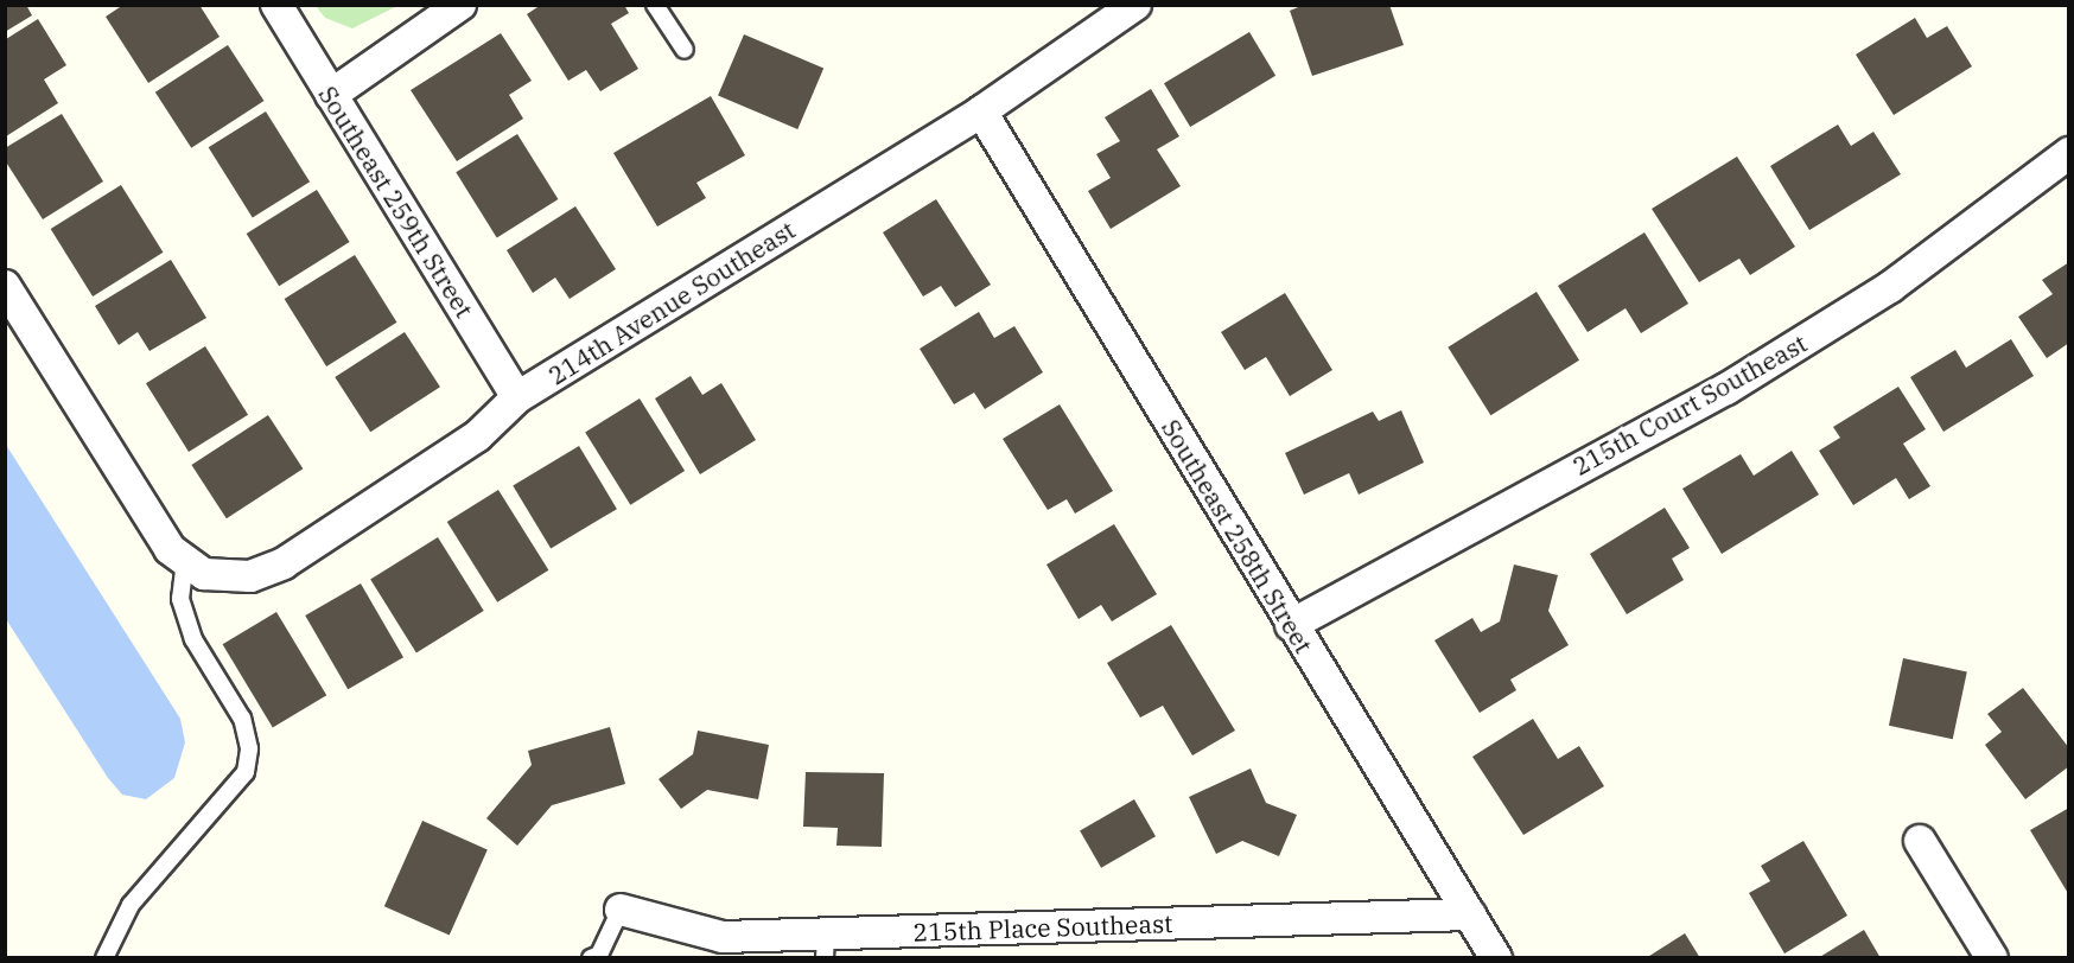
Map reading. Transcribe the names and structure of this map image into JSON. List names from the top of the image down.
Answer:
{
  "streets": {
    "street": [
      "Southeast 259th Street",
      "214th Avenue Southeast",
      "215th Court Southeast",
      "Southeast 258th Street",
      "215th Place Southeast"
    ]
  },
  "crossings": [
    ["Southeast 259th Street", "214th Avenue Southeast"],
    ["214th Avenue Southeast", "Southeast 258th Street"],
    ["215th Court Southeast", "Southeast 258th Street"],
    ["Southeast 258th Street", "215th Place Southeast"]
  ]
}
